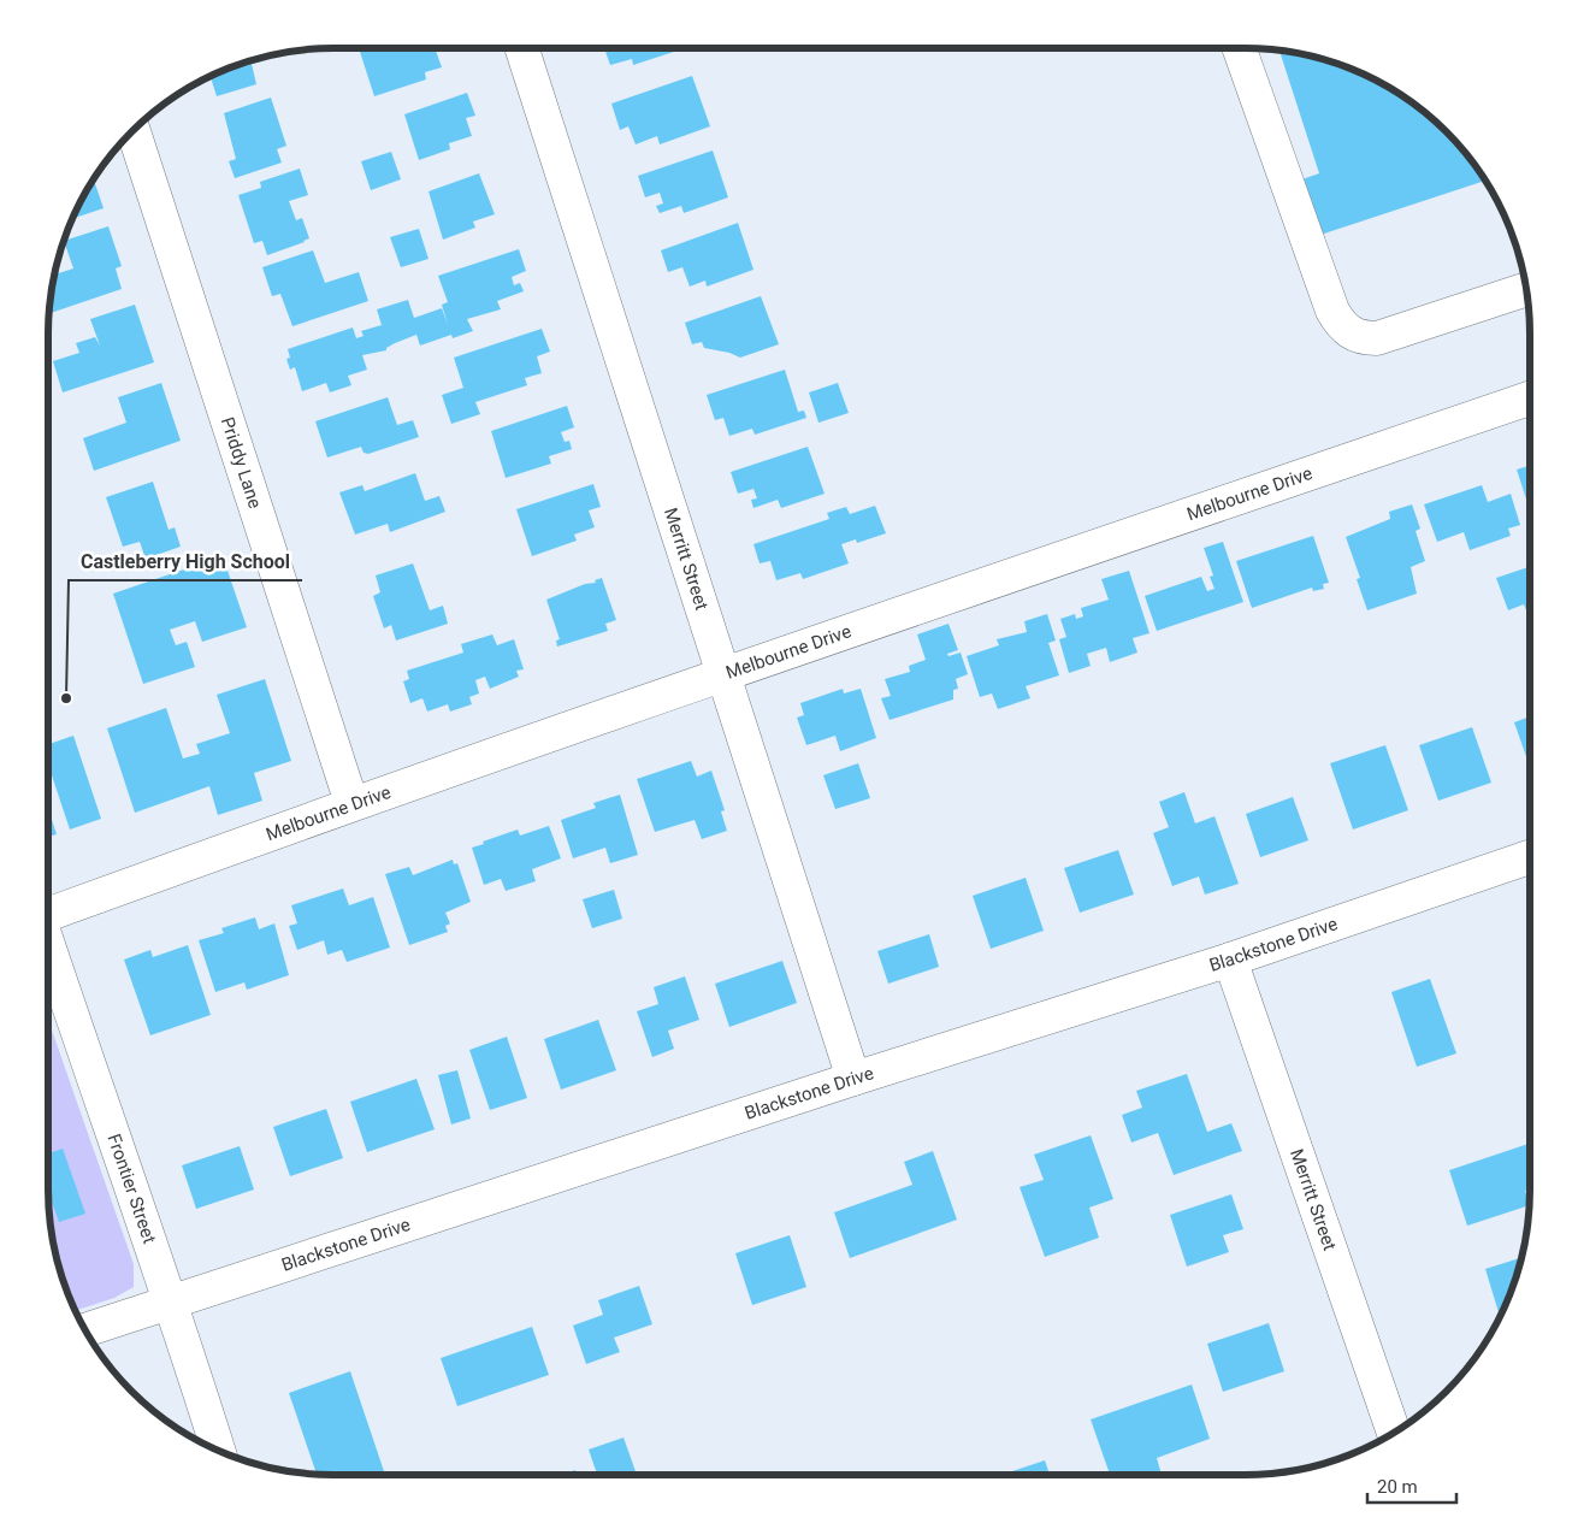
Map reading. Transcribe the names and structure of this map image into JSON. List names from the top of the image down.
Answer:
{
  "streets": {
    "street": [
      "Priddy Lane",
      "Melbourne Drive",
      "Merritt Street",
      "Blackstone Drive",
      "Frontier Street"
    ]
  },
  "crossings": [
    ["Priddy Lane", "Melbourne Drive"],
    ["Melbourne Drive", "Merritt Street"],
    ["Merritt Street", "Blackstone Drive"],
    ["Blackstone Drive", "Frontier Street"]
  ],
  "places": ["Castleberry High School"],
  "scale_bar": "20 m"
}
